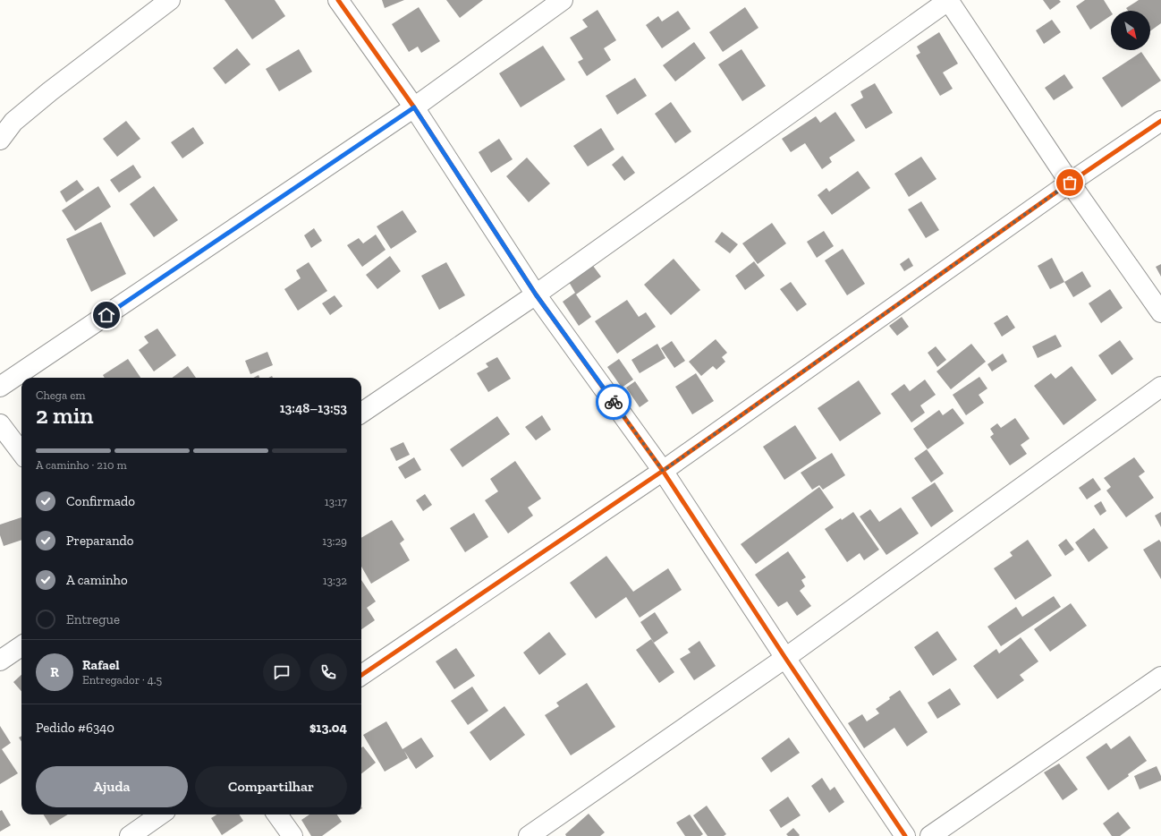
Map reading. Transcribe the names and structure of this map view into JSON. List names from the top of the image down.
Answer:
{
  "north": "bottom right",
  "page": {
    "heading": ["2 min", "Chega em", "13:48–13:53"],
    "panel": [
      "Rafael",
      "Entregador · 4.5",
      "Pedido #6340",
      "$13.04"
    ],
    "bar": "A caminho · 210 m",
    "list": [
      ["Confirmado", "13:17"],
      ["Preparando", "13:29"],
      ["A caminho", "13:32"],
      "Entregue"
    ],
    "round": "R",
    "buttons": ["Ajuda", "Compartilhar"]
  }
}
